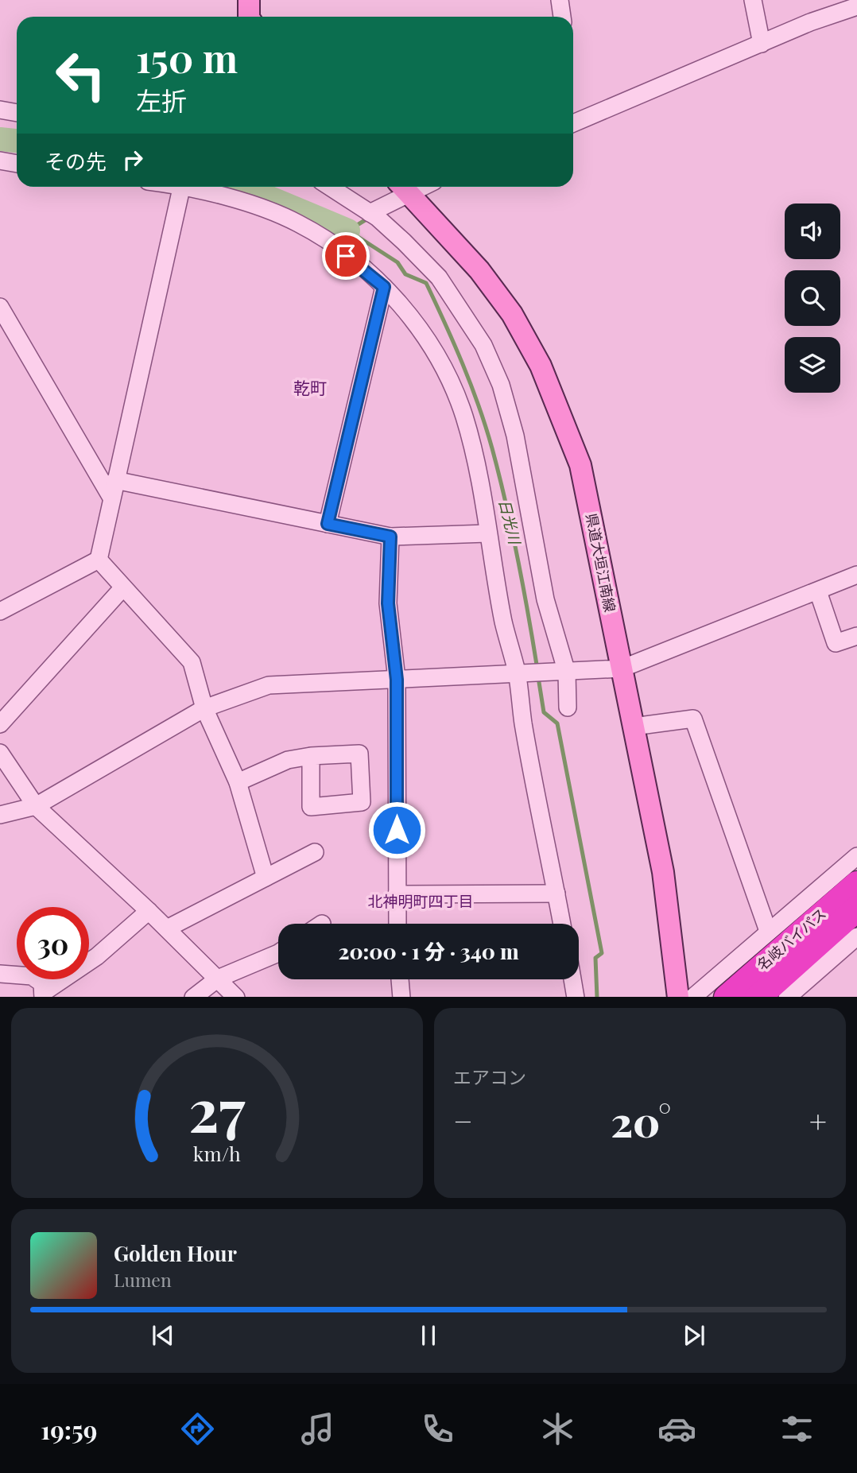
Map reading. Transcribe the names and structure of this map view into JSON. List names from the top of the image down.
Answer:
{
  "streets": {
    "highway": ["名岐バイパス"],
    "main road": ["県道大垣江南線"]
  },
  "districts": ["乾町", "北神明町四丁目"],
  "water": ["日光川"],
  "page": {
    "turn": ["150 m", "左折"],
    "then": "その先",
    "limit": "30",
    "trip": "20:00 · 1 分 · 340 m",
    "tile": "エアコン",
    "heat": ["−", "20°", "+"],
    "song": ["Golden Hour", "Lumen"],
    "tabs": "19:59",
    "gauge": ["27", "km/h"]
  }
}
